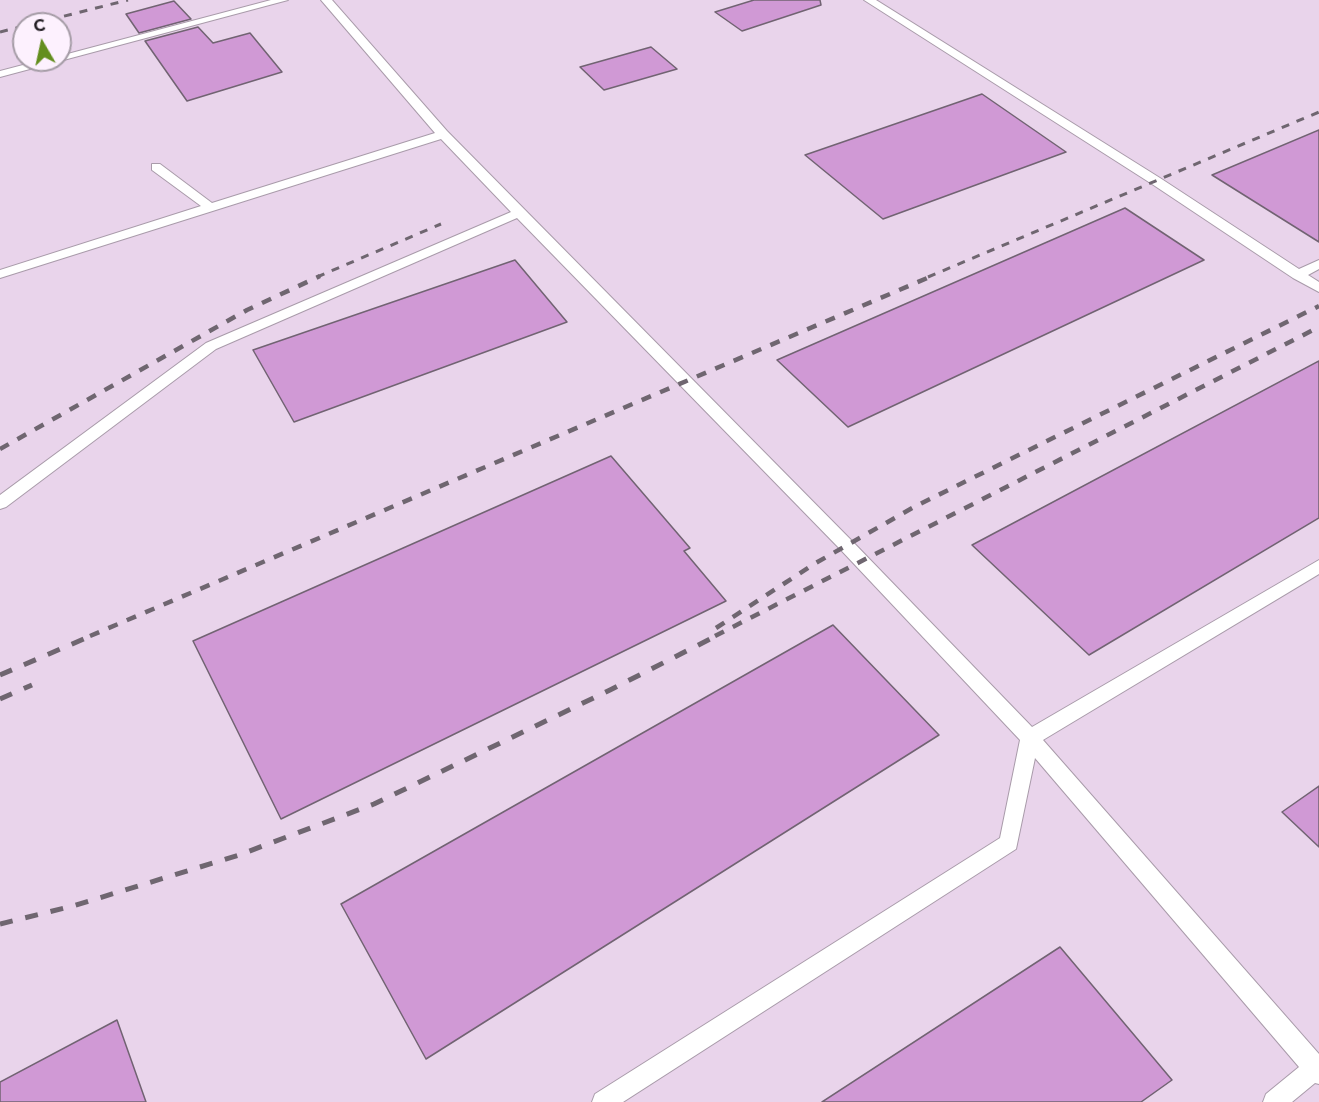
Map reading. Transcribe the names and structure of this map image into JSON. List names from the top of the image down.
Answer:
{
  "north": "top"
}
